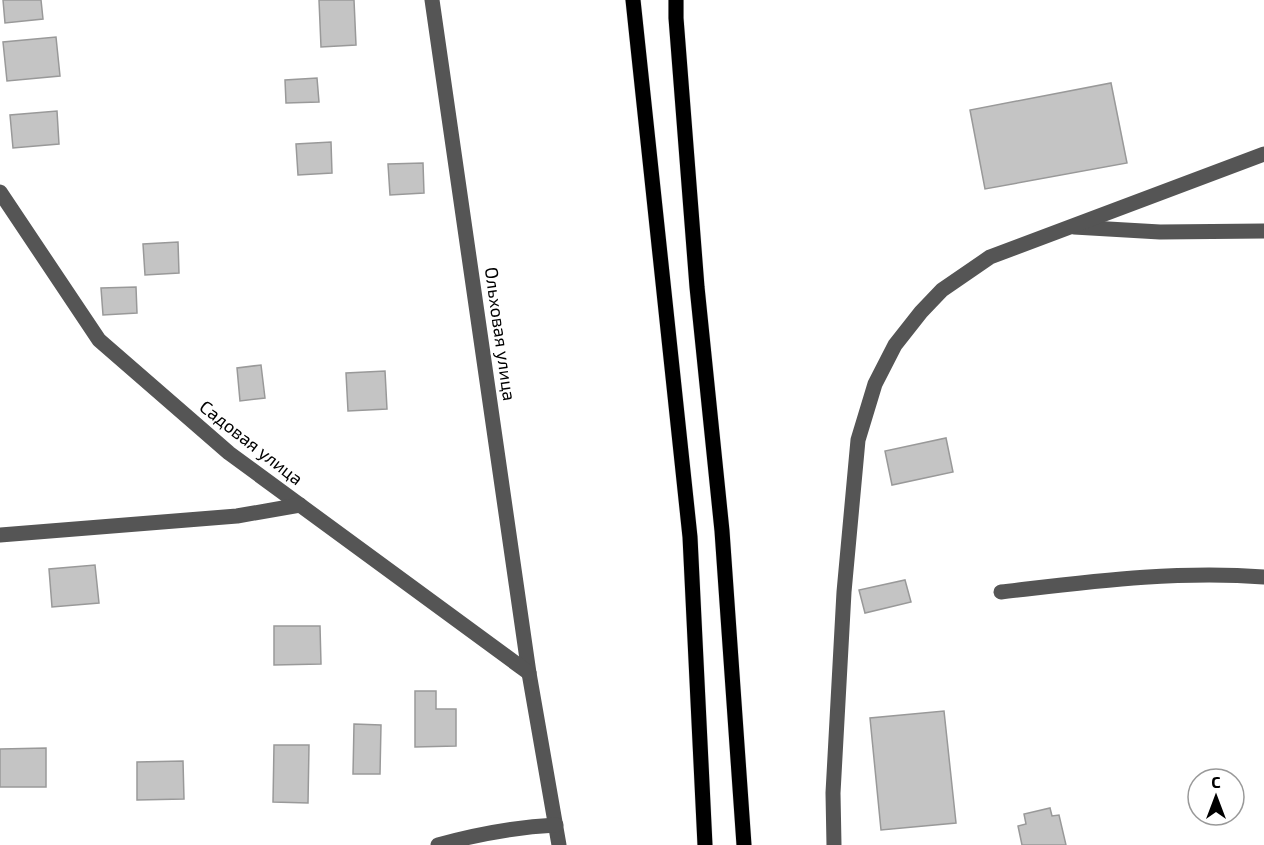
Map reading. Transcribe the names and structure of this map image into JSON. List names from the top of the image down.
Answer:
{
  "streets": {
    "street": ["Ольховая улица", "Садовая улица"]
  },
  "crossings": [
    ["Ольховая улица", "Садовая улица"]
  ],
  "north": "top"
}
